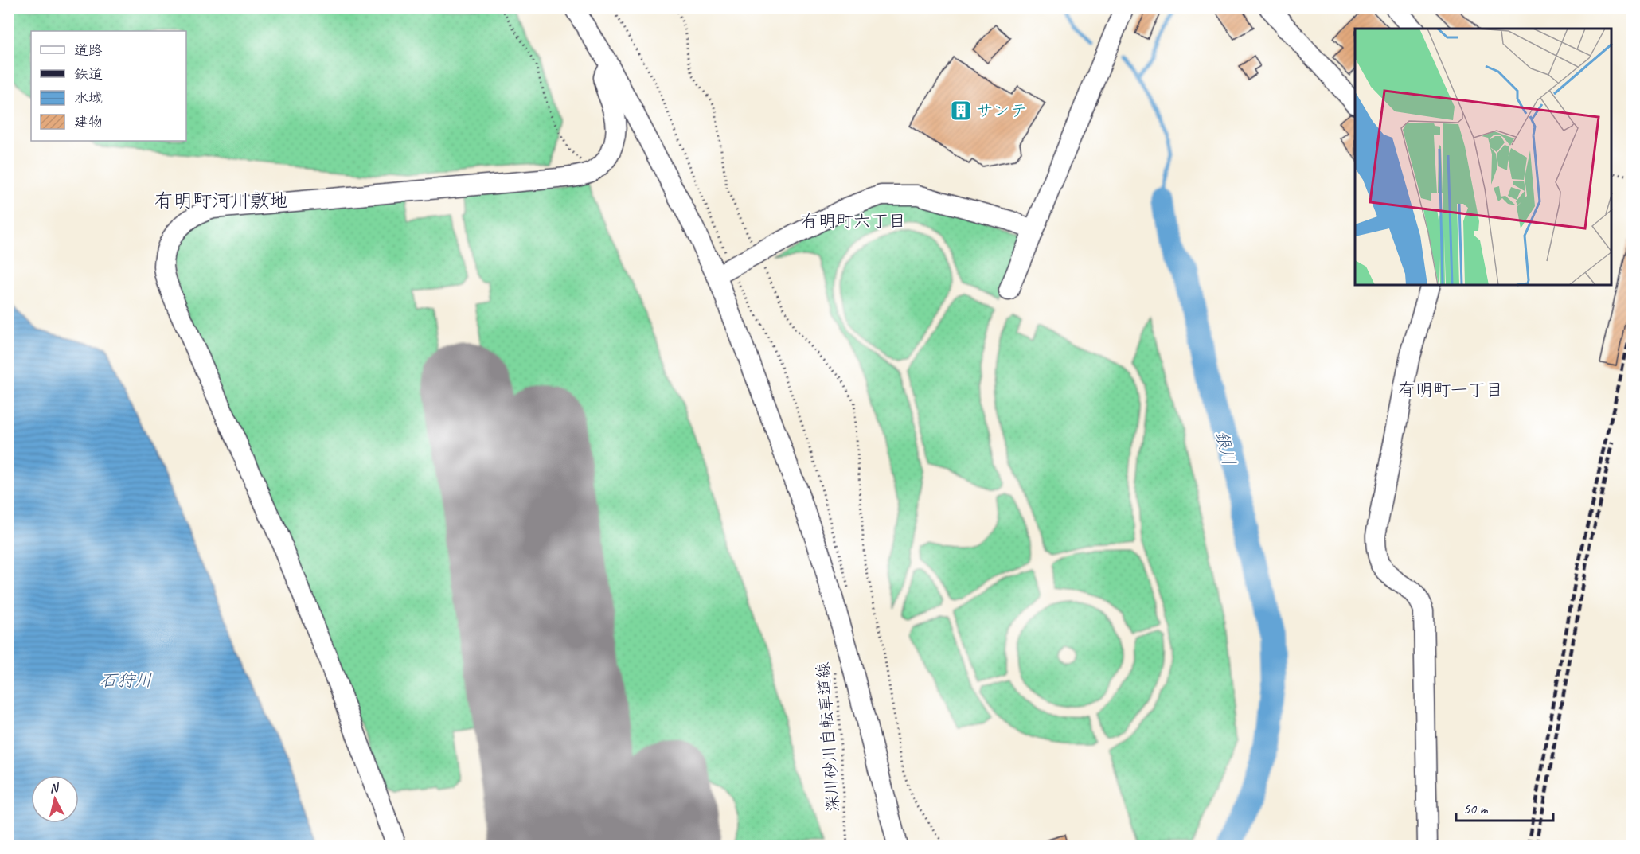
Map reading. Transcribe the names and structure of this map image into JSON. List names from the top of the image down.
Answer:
{
  "streets": {
    "path": ["深川砂川自転車道線"]
  },
  "districts": ["有明町河川敷地", "有明町六丁目", "有明町一丁目"],
  "water": ["銀川", "石狩川"],
  "places": {
    "building": ["サンテ"]
  },
  "legend": [
    "道路",
    "鉄道",
    "水域",
    "建物"
  ],
  "scale_bar": "50 m",
  "north": "top"
}
